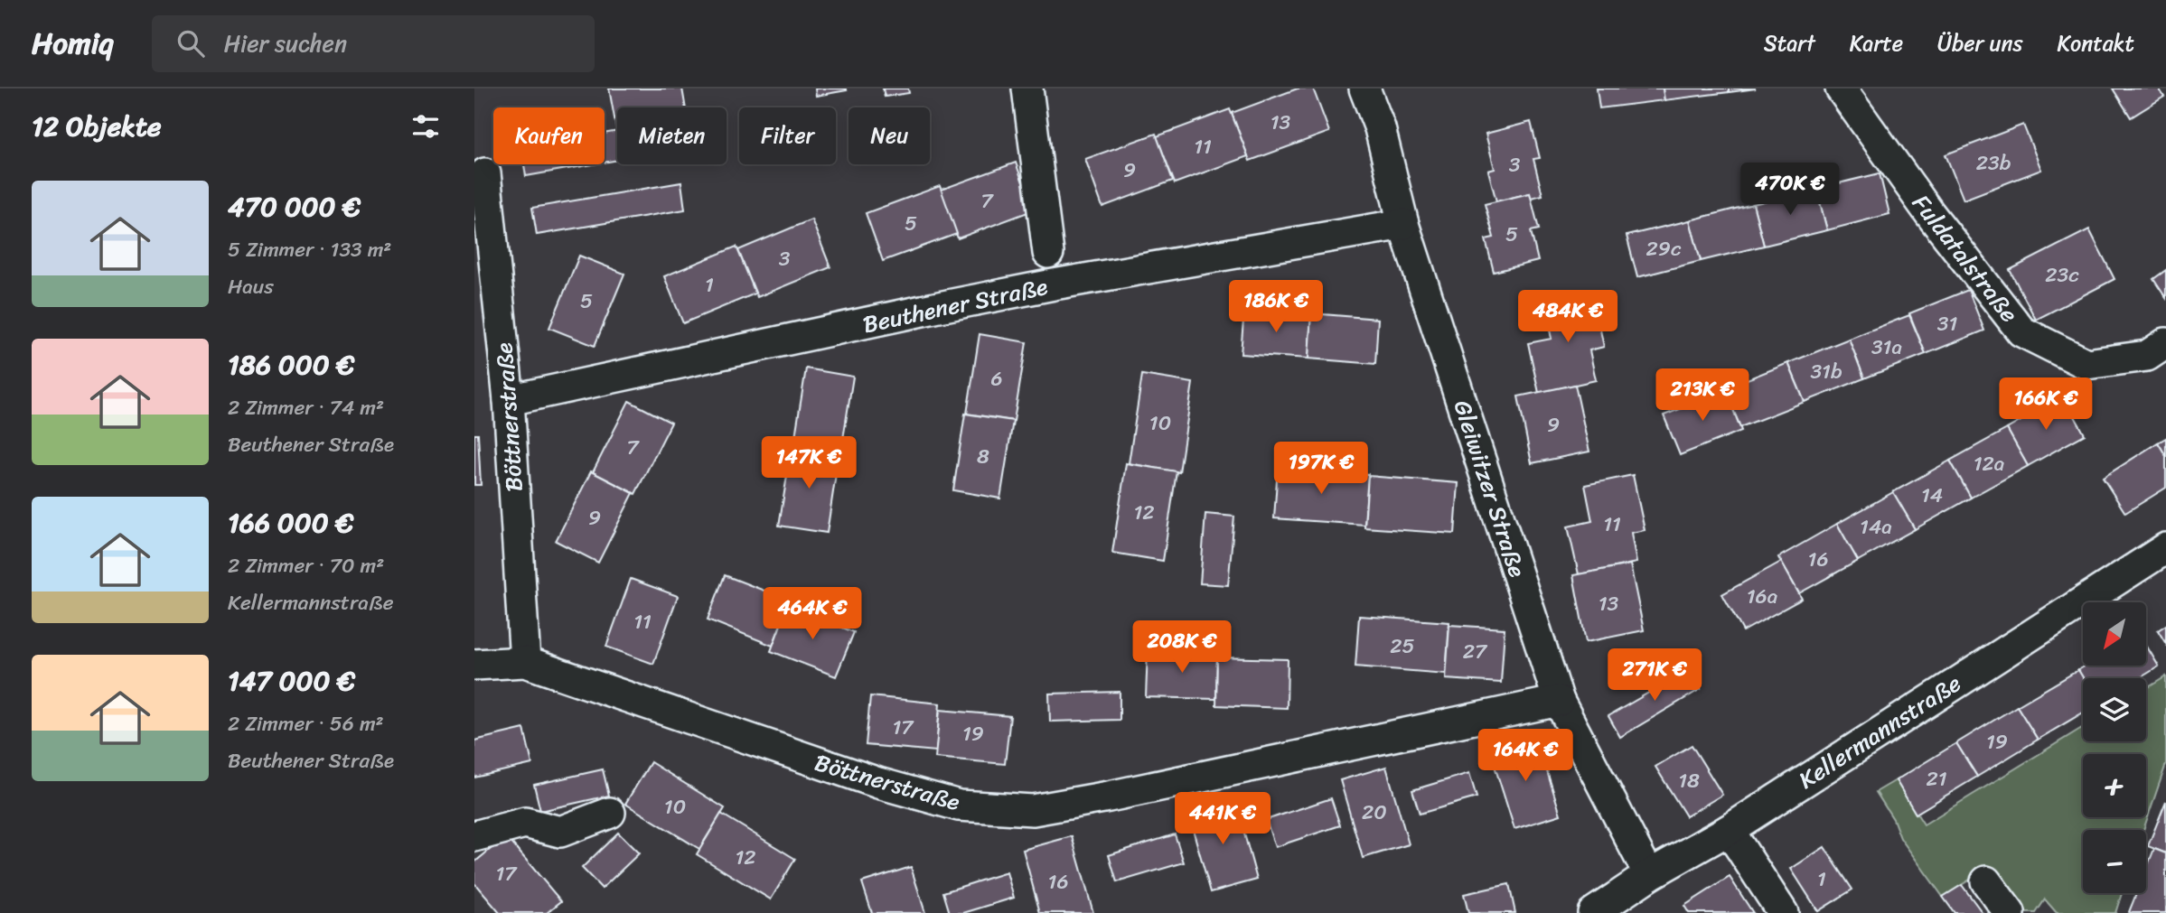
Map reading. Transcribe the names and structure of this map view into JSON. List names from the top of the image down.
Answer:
{
  "streets": {
    "street": [
      "Fuldatalstraße",
      "Beuthener Straße",
      "Böttnerstraße",
      "Gleiwitzer Straße",
      "Kellermannstraße"
    ]
  },
  "crossings": [
    ["Beuthener Straße", "Böttnerstraße"],
    ["Beuthener Straße", "Gleiwitzer Straße"],
    ["Böttnerstraße", "Gleiwitzer Straße"],
    ["Gleiwitzer Straße", "Kellermannstraße"]
  ],
  "house_numbers": [
    "13",
    "11",
    "23b",
    "3",
    "9",
    "7",
    "5",
    "5",
    "29c",
    "3",
    "23c",
    "1",
    "5",
    "31",
    "31a",
    "31b",
    "6",
    "10",
    "9",
    "7",
    "8",
    "12a",
    "14",
    "12",
    "9",
    "11",
    "14a",
    "16",
    "16a",
    "13",
    "11",
    "25",
    "27",
    "17",
    "19",
    "19",
    "21",
    "18",
    "10",
    "20",
    "12",
    "17",
    "1",
    "16"
  ],
  "north": "bottom left",
  "page": {
    "header": "Homiq",
    "search": "Hier suchen",
    "nav": [
      "Start",
      "Karte",
      "Über uns",
      "Kontakt"
    ],
    "heading": "12 Objekte",
    "chip": [
      "Kaufen",
      "Mieten",
      "Filter",
      "Neu"
    ],
    "price": [
      "470K €",
      "186K €",
      "484K €",
      "213K €",
      "166K €",
      "147K €",
      "197K €",
      "464K €",
      "208K €",
      "271K €",
      "164K €",
      "441K €"
    ],
    "list": [
      {
        "name": "470 000 €",
        "note": "5 Zimmer · 133 m² · Haus"
      },
      {
        "name": "186 000 €",
        "note": "2 Zimmer · 74 m² · Beuthener Straße"
      },
      {
        "name": "166 000 €",
        "note": "2 Zimmer · 70 m² · Kellermannstraße"
      },
      {
        "name": "147 000 €",
        "note": "2 Zimmer · 56 m² · Beuthener Straße"
      }
    ],
    "map_buttons": ["+", "−"]
  }
}
